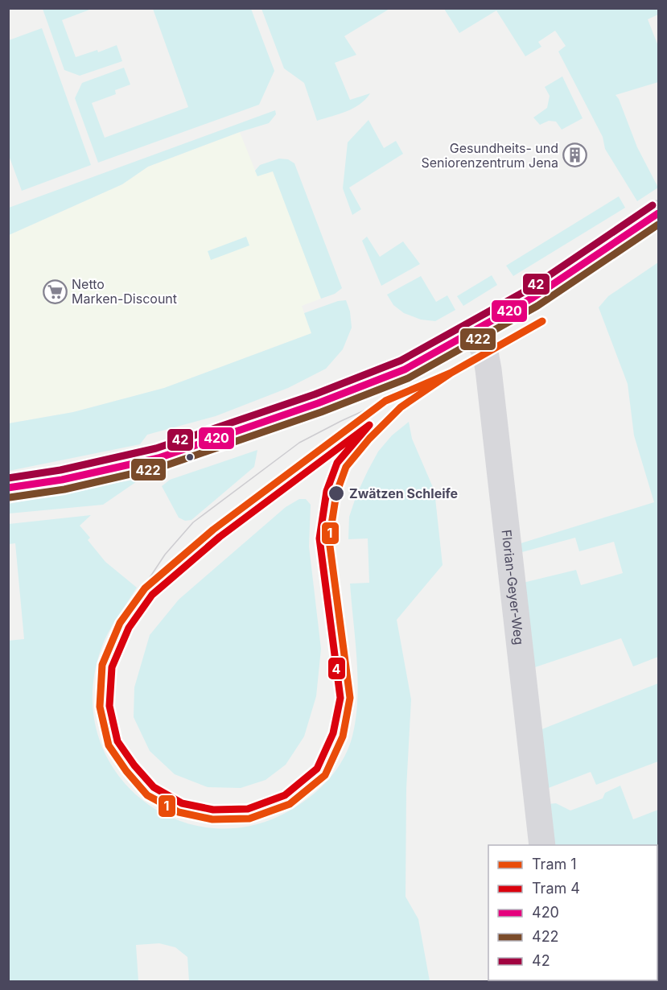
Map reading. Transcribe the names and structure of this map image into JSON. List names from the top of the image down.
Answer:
{
  "streets": {
    "street": ["Florian-Geyer-Weg"]
  },
  "places": {
    "building": ["Gesundheits- und Seniorenzentrum Jena"],
    "supermarket": ["Netto Marken-Discount"],
    "other": ["Zwätzen Schleife"]
  },
  "lines": [
    "transit line 42",
    "transit line 420",
    "transit line 422",
    "tram line 1",
    "tram line 4"
  ],
  "legend": [
    "Tram 1",
    "Tram 4",
    "420",
    "422",
    "42"
  ]
}
